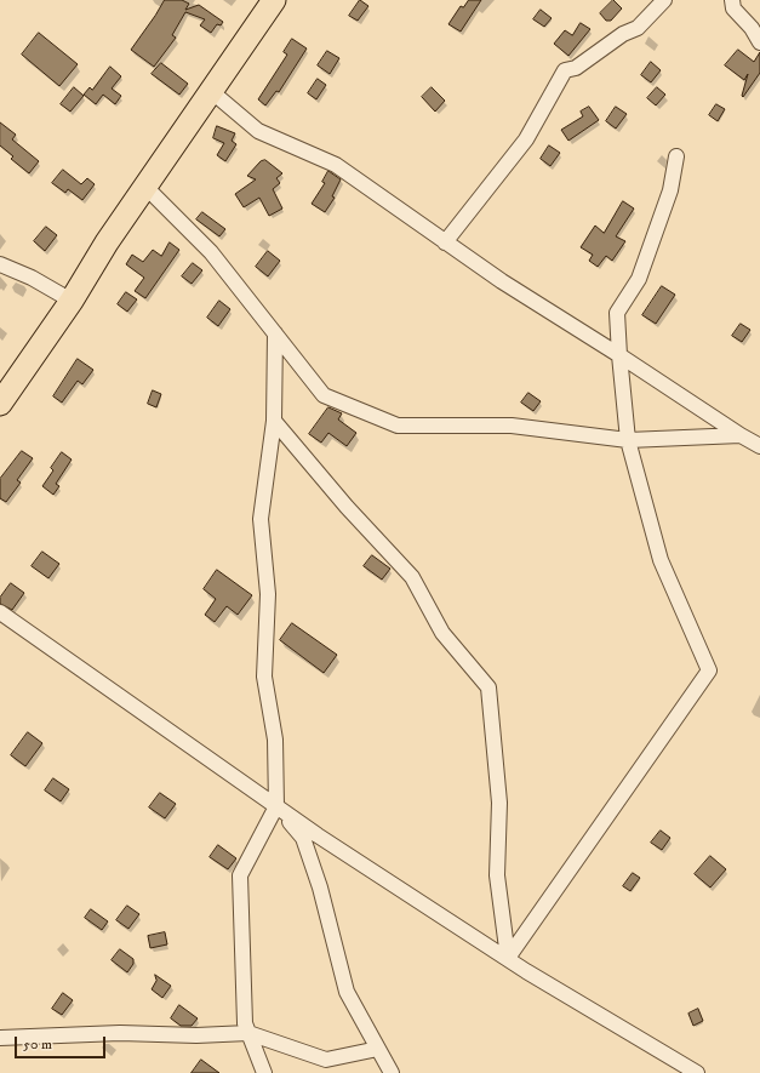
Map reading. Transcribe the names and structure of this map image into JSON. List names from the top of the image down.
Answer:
{
  "scale_bar": "50 m"
}
